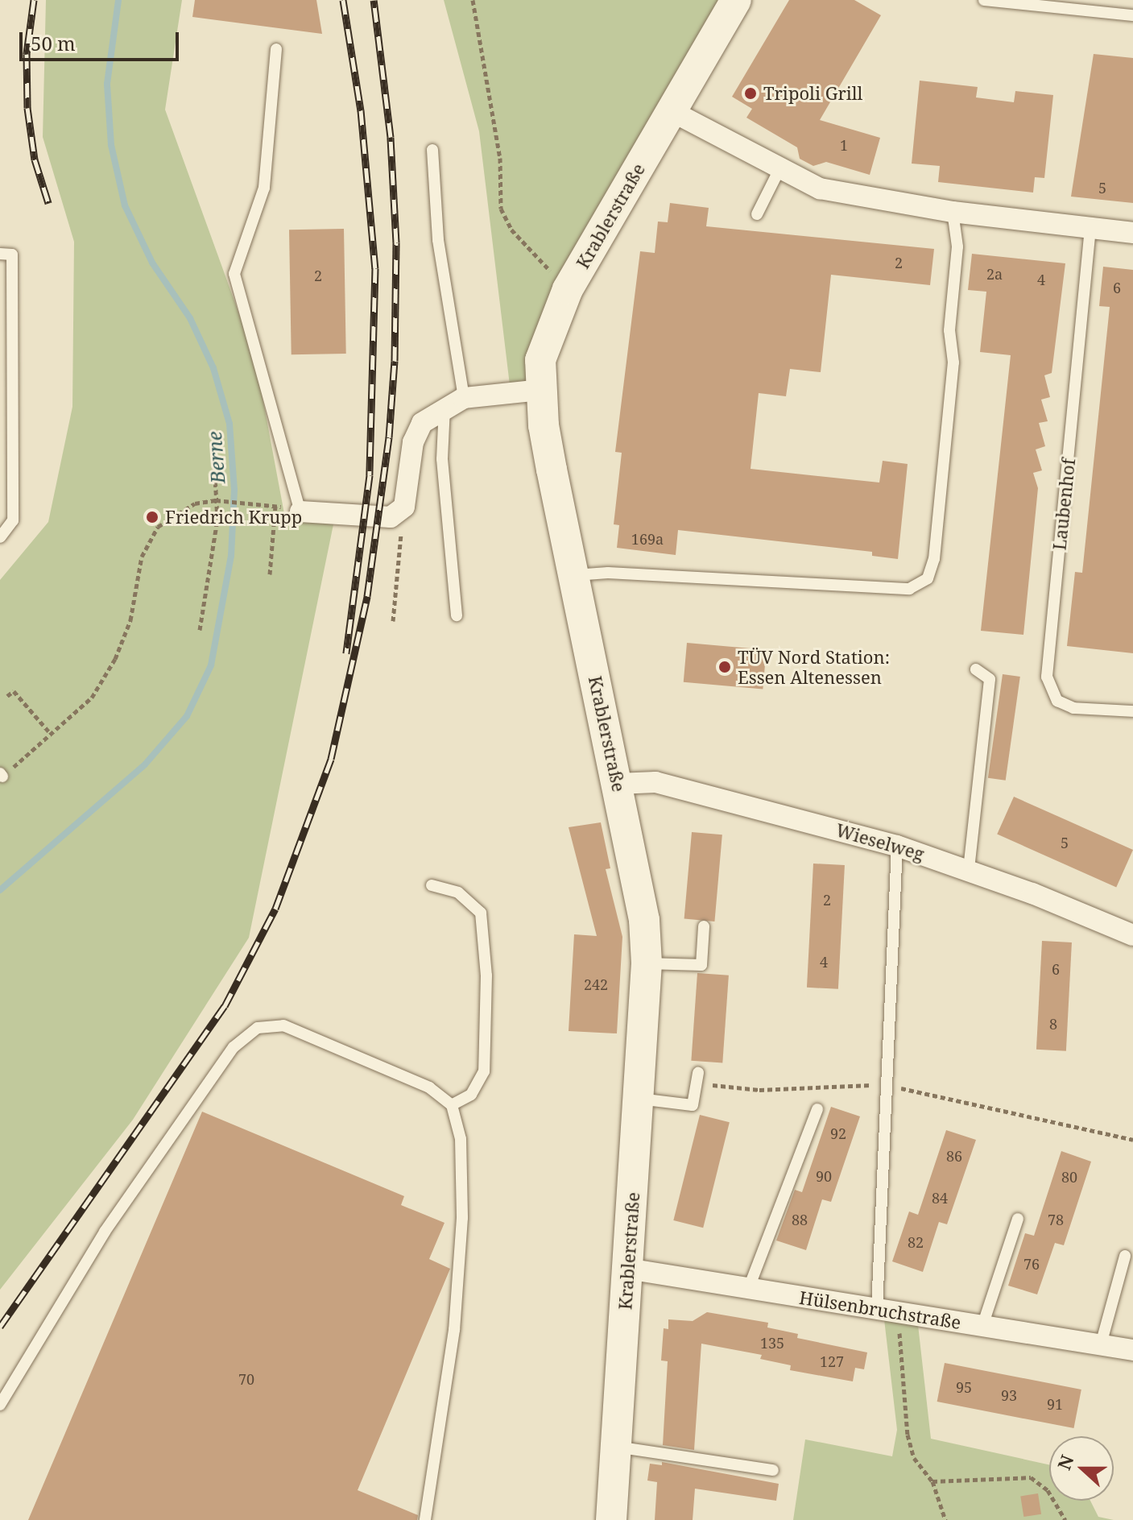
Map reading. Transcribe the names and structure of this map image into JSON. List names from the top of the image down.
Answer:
{
  "streets": {
    "street": ["Krablerstraße", "Wieselweg", "Hülsenbruchstraße"],
    "lane": ["Laubenhof"]
  },
  "crossings": [
    ["Krablerstraße", "Wieselweg"],
    ["Krablerstraße", "Hülsenbruchstraße"]
  ],
  "water": ["Berne"],
  "places": ["Tripoli Grill", "Friedrich Krupp", "TÜV Nord Station: Essen Altenessen"],
  "house_numbers": [
    "1",
    "5",
    "2",
    "2a",
    "2",
    "4",
    "6",
    "169a",
    "5",
    "2",
    "4",
    "6",
    "242",
    "8",
    "92",
    "86",
    "90",
    "80",
    "84",
    "88",
    "78",
    "82",
    "76",
    "135",
    "127",
    "70",
    "95",
    "93",
    "91"
  ],
  "scale_bar": "50 m",
  "north": "left"
}
